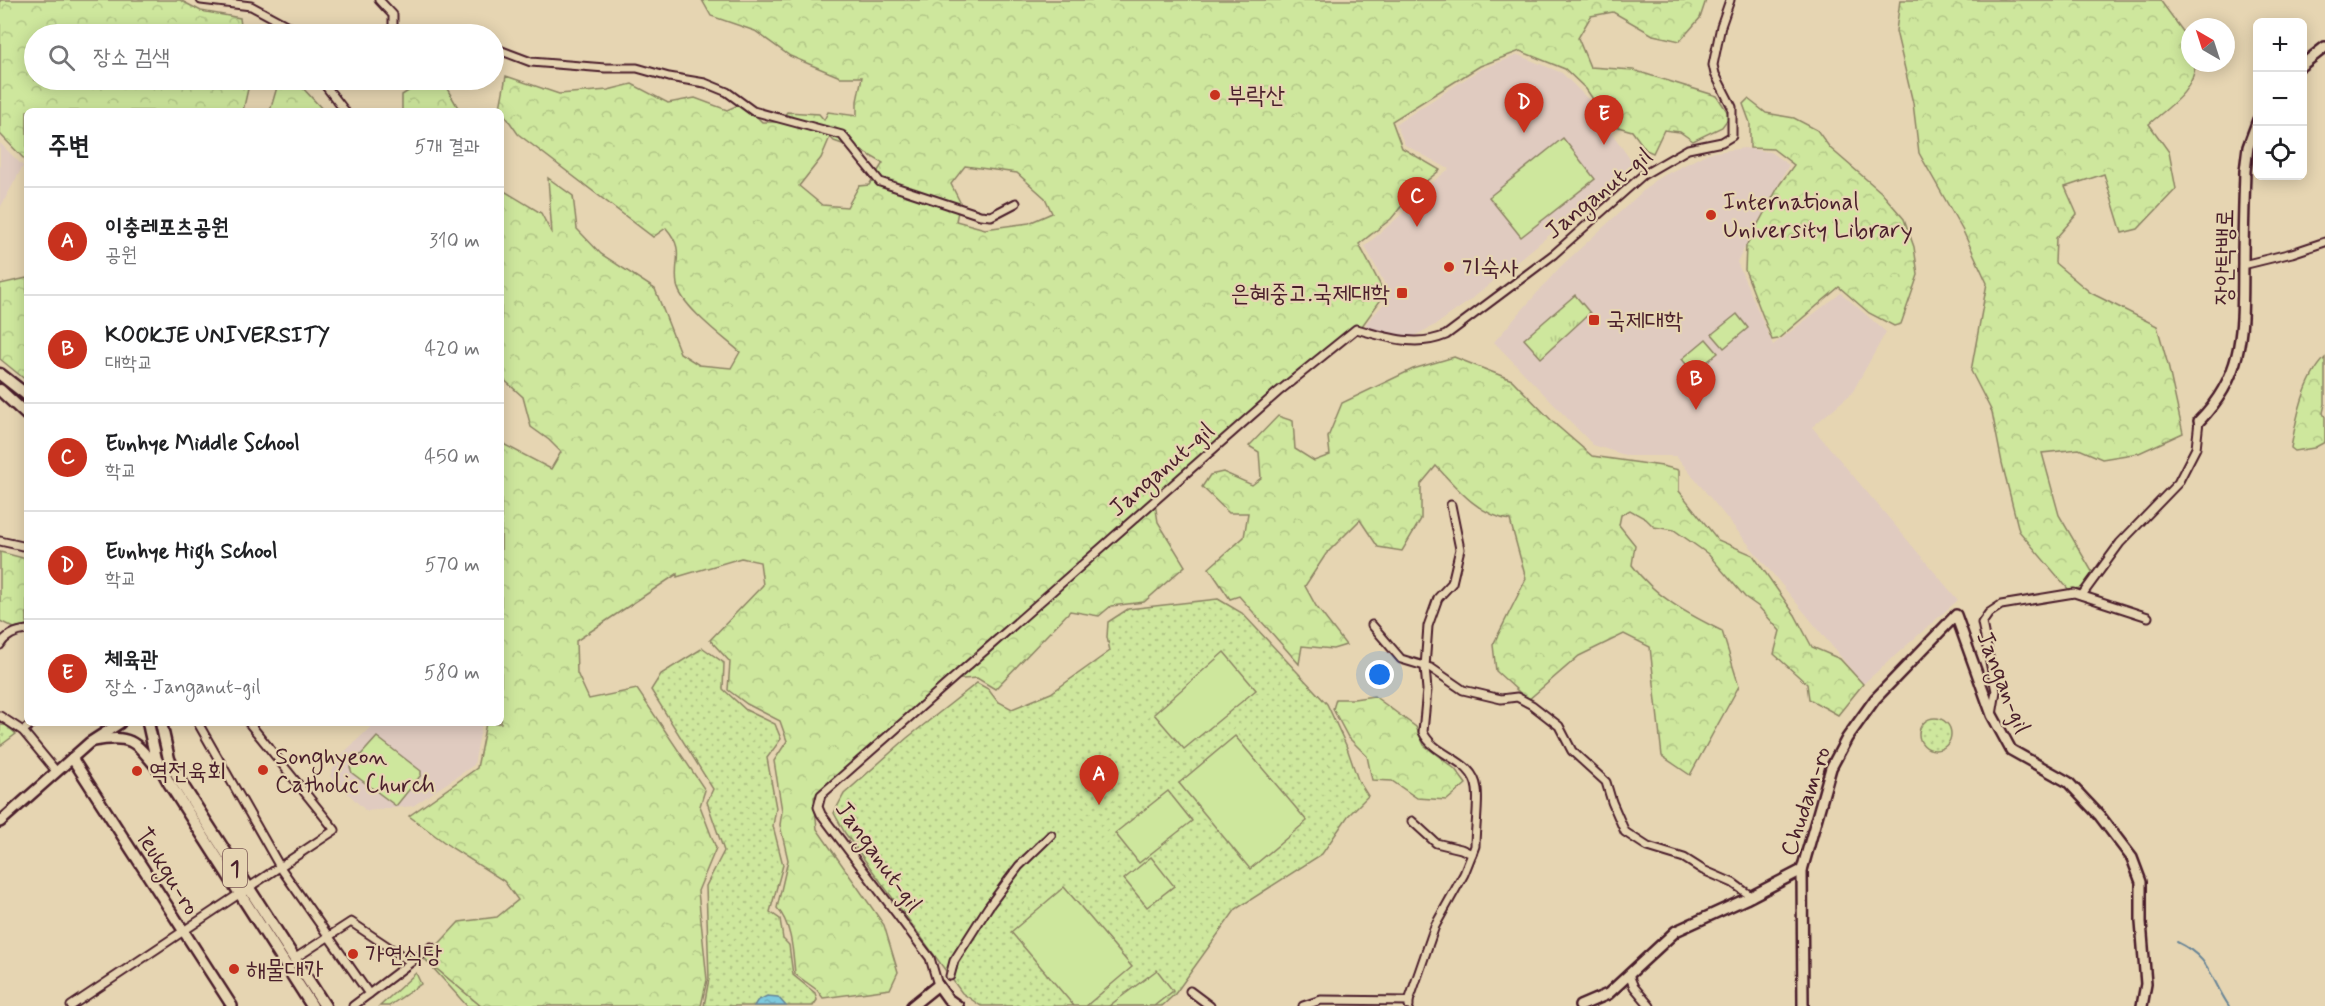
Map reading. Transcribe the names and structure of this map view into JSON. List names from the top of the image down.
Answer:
{
  "streets": {
    "main road": ["1"],
    "street": [
      "Janganut-gil",
      "장안탁뱅로",
      "Jangan-gil",
      "Chudam-ro",
      "Teukgu-ro"
    ]
  },
  "crossings": [
    ["Jangan-gil", "Chudam-ro"]
  ],
  "places": {
    "other": [
      "부락산",
      "International University Library",
      "기숙사",
      "Songhyeon Catholic Church",
      "역전육회",
      "가연식당",
      "해물대가"
    ],
    "transit": ["은혜중고.국제대학", "국제대학"]
  },
  "north": "top left",
  "page": {
    "map_buttons": ["+", "−"],
    "search": "장소 검색",
    "pins": [
      "D",
      "E",
      "C",
      "B",
      "A"
    ],
    "heading": ["주변", "5개 결과"],
    "list": [
      {
        "mark": "A",
        "name": "이충레포츠공원",
        "note": "공원",
        "value": "310 m"
      },
      {
        "mark": "B",
        "name": "KOOKJE UNIVERSITY",
        "note": "대학교",
        "value": "420 m"
      },
      {
        "mark": "C",
        "name": "Eunhye Middle School",
        "note": "학교",
        "value": "450 m"
      },
      {
        "mark": "D",
        "name": "Eunhye High School",
        "note": "학교",
        "value": "570 m"
      },
      {
        "mark": "E",
        "name": "체육관",
        "note": "장소 · Janganut-gil",
        "value": "580 m"
      }
    ]
  }
}
